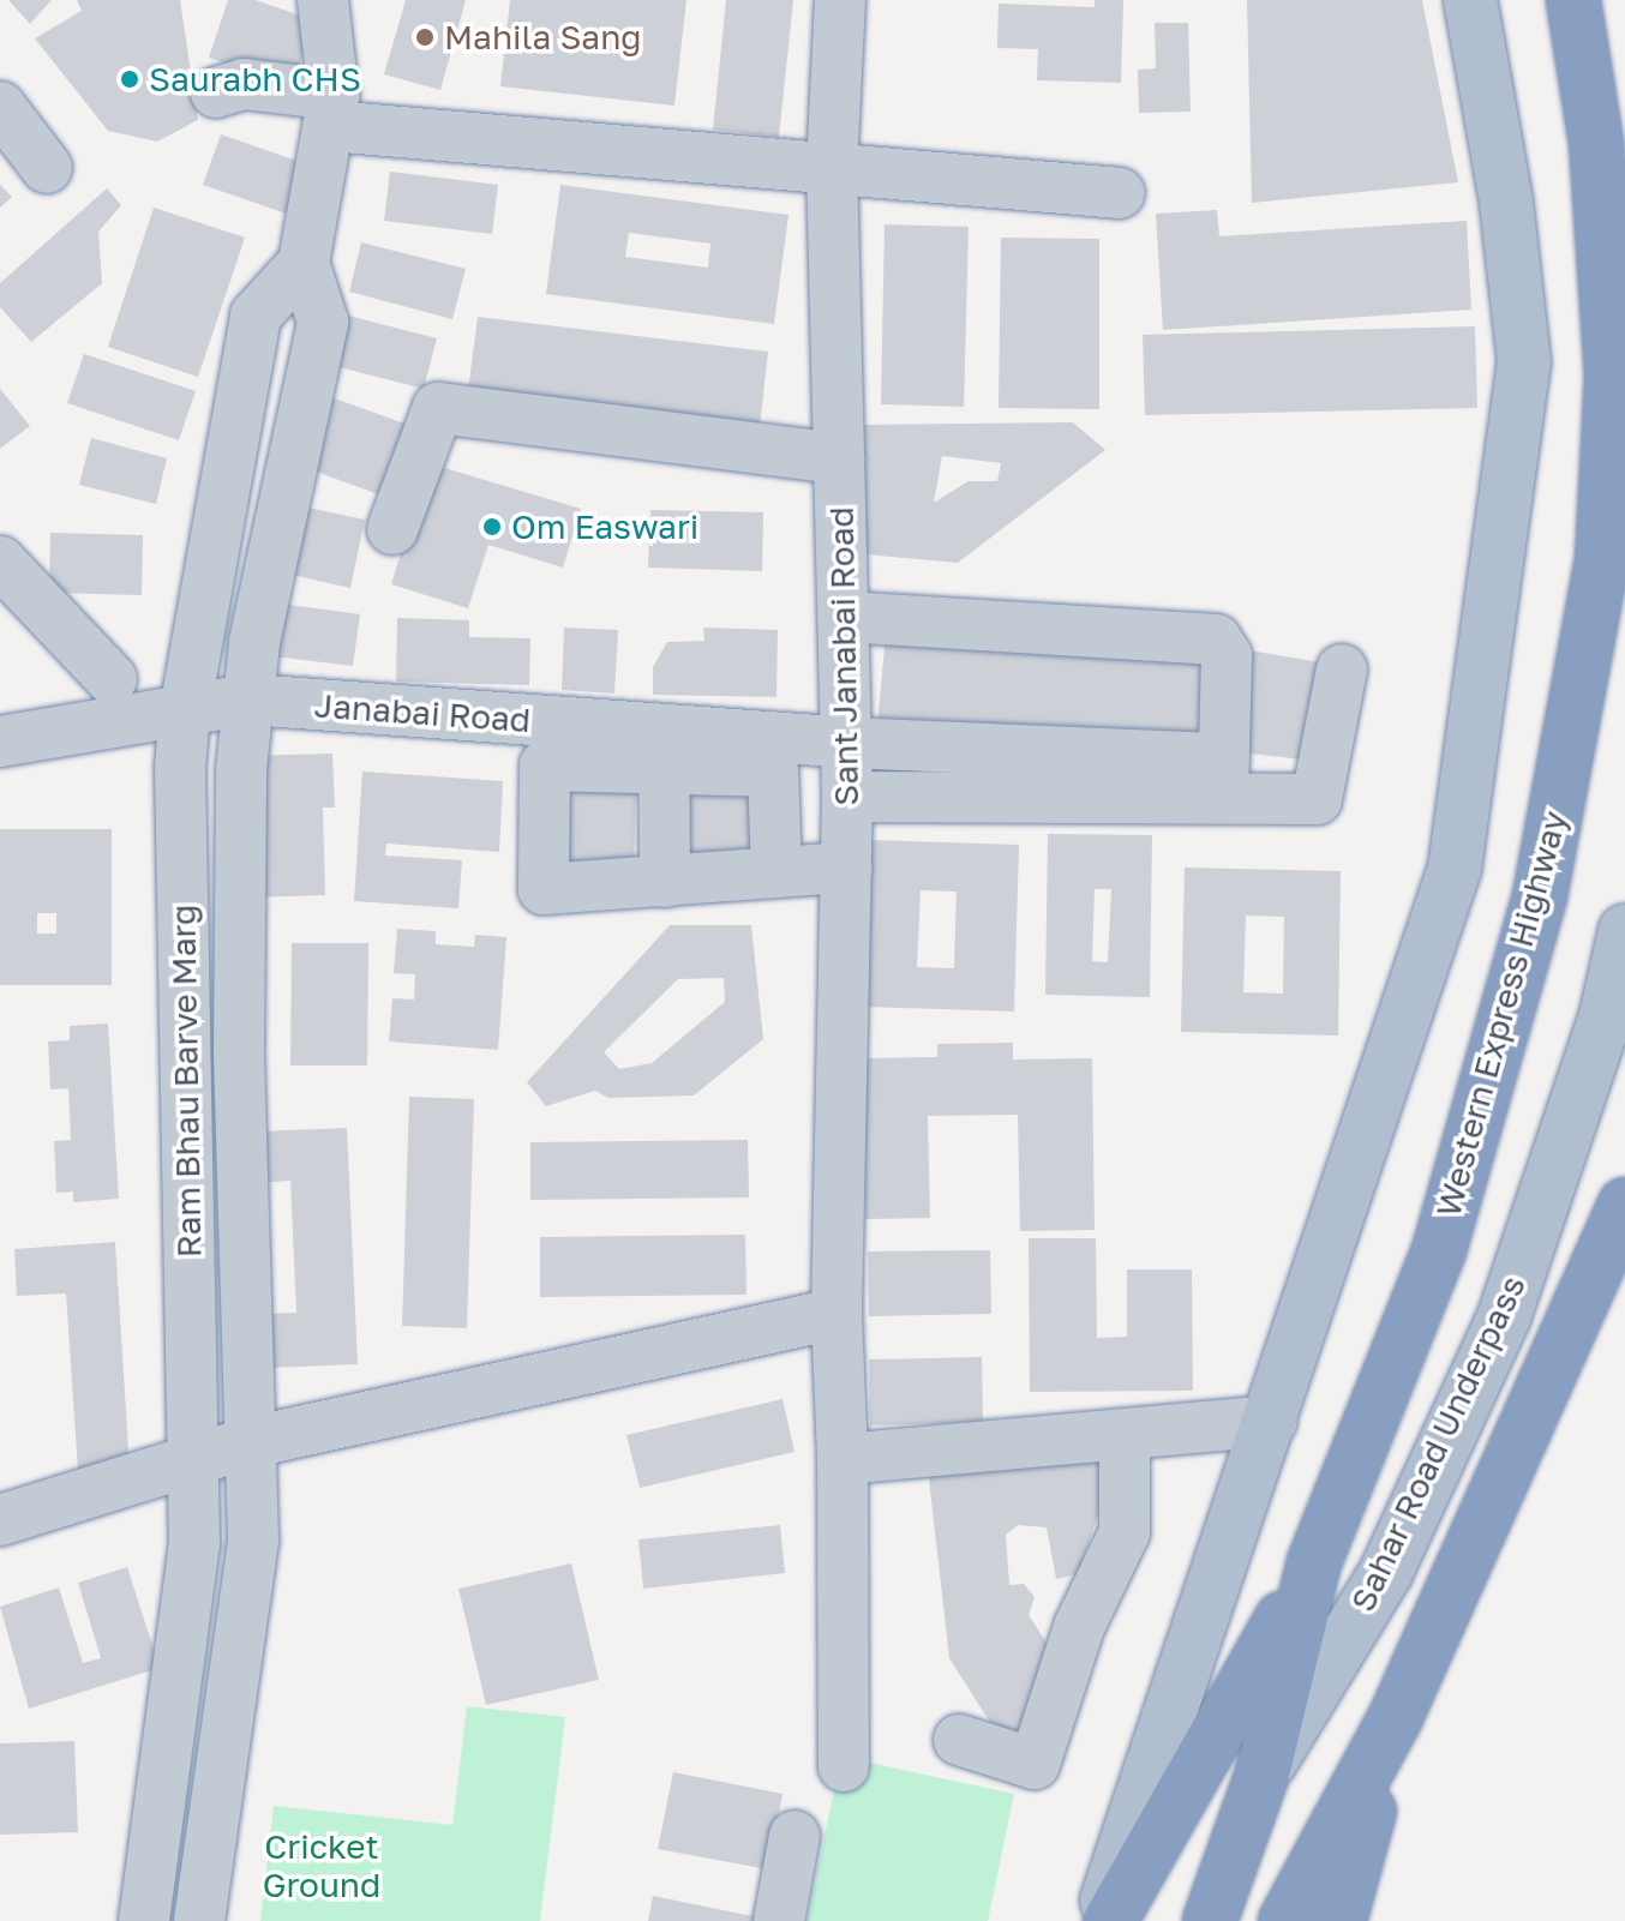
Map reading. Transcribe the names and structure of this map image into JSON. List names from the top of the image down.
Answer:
{
  "streets": {
    "highway": ["Western Express Highway"],
    "main road": ["Sahar Road Underpass"],
    "street": ["Sant Janabai Road", "Janabai Road", "Ram Bhau Barve Marg"]
  },
  "crossings": [
    ["Sant Janabai Road", "Janabai Road"],
    ["Janabai Road", "Ram Bhau Barve Marg"],
    ["Western Express Highway", "Sahar Road Underpass"]
  ],
  "parks": ["Cricket Ground"],
  "places": ["Mahila Sang", "Saurabh CHS", "Om Easwari"]
}
